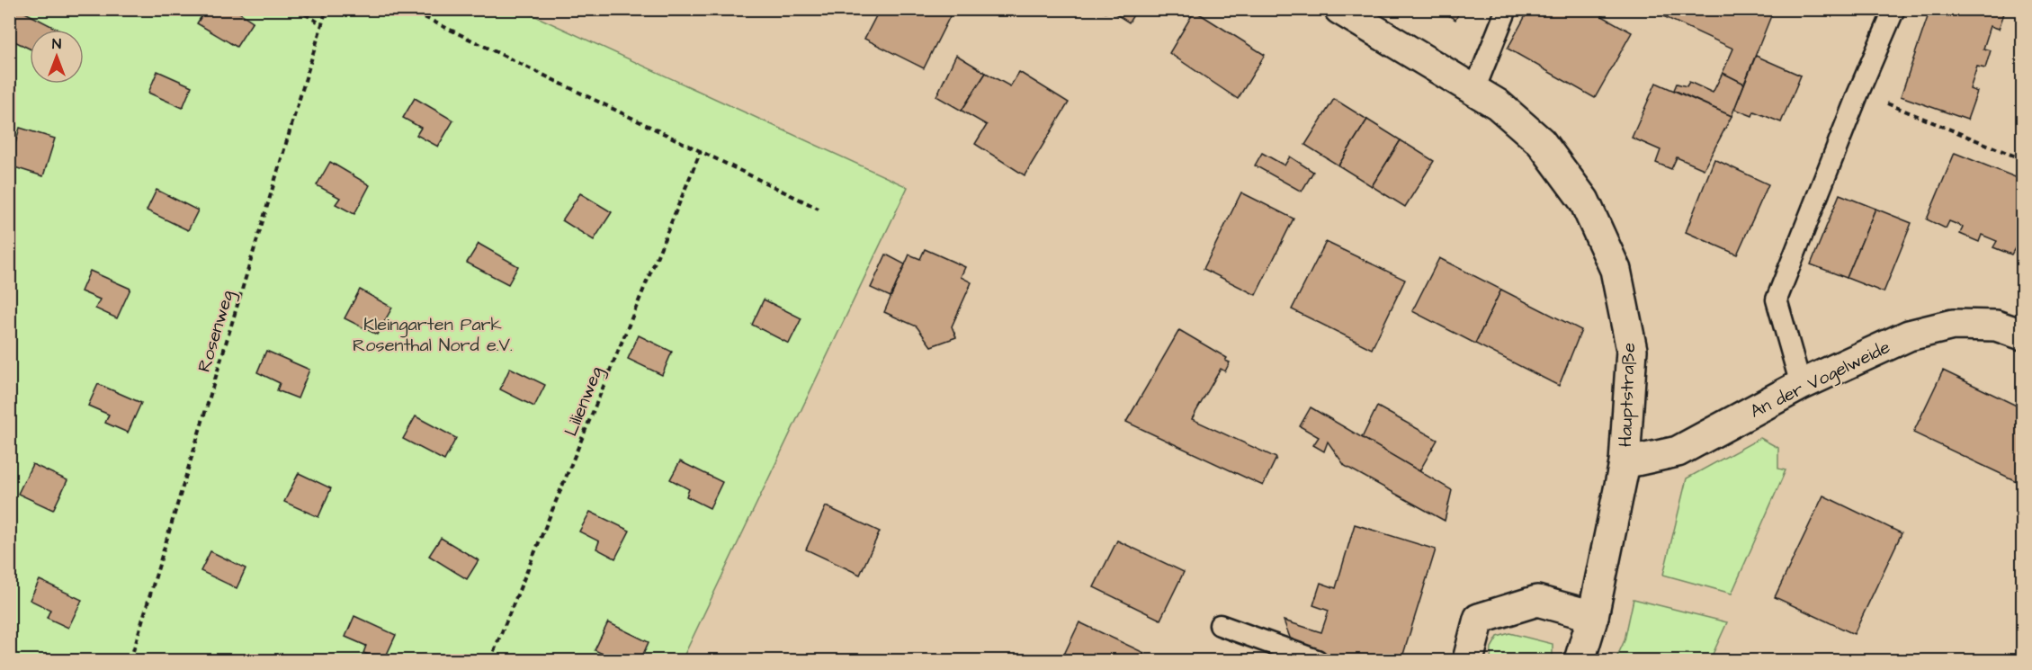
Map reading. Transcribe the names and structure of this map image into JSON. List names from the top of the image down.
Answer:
{
  "streets": {
    "street": ["An der Vogelweide", "Hauptstraße"],
    "path": ["Rosenweg", "Lilienweg"]
  },
  "crossings": [
    ["An der Vogelweide", "Hauptstraße"]
  ],
  "parks": ["Kleingarten Park Rosenthal Nord e.V."],
  "north": "top"
}
